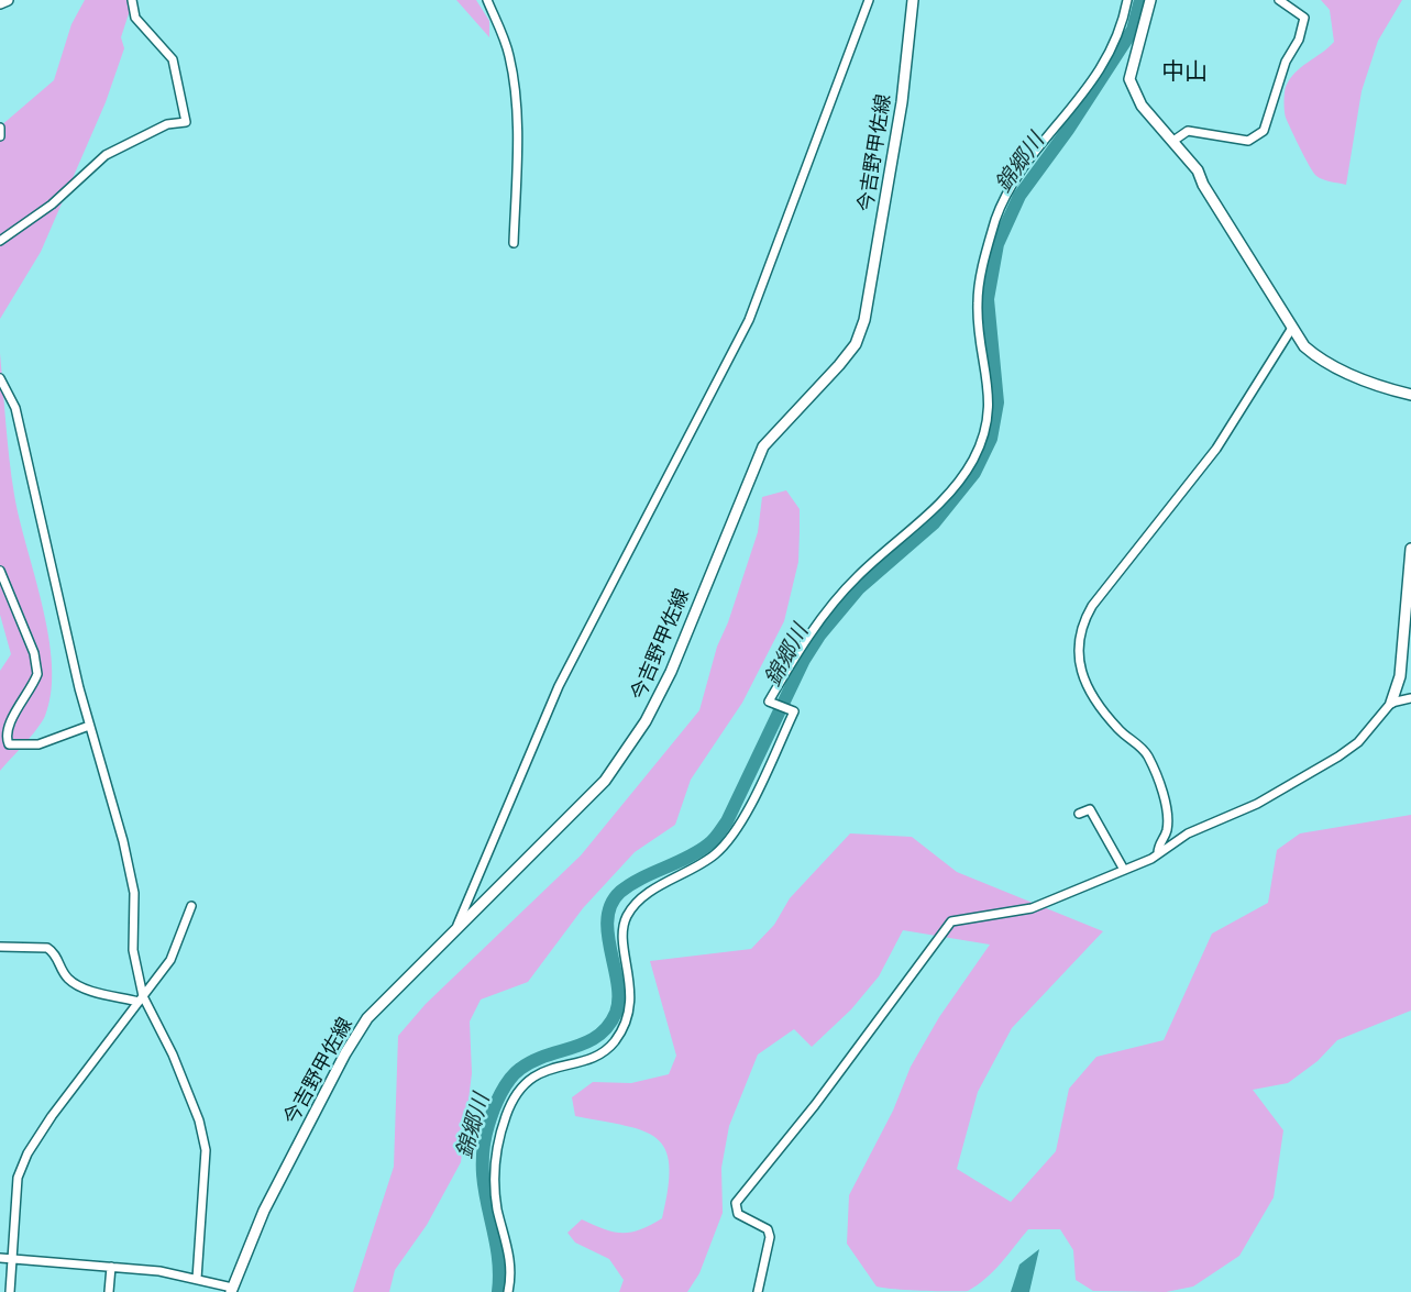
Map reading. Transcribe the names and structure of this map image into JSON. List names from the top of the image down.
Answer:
{
  "streets": {
    "main road": ["今吉野甲佐線"]
  },
  "districts": ["中山"],
  "water": ["錦郷川"]
}
